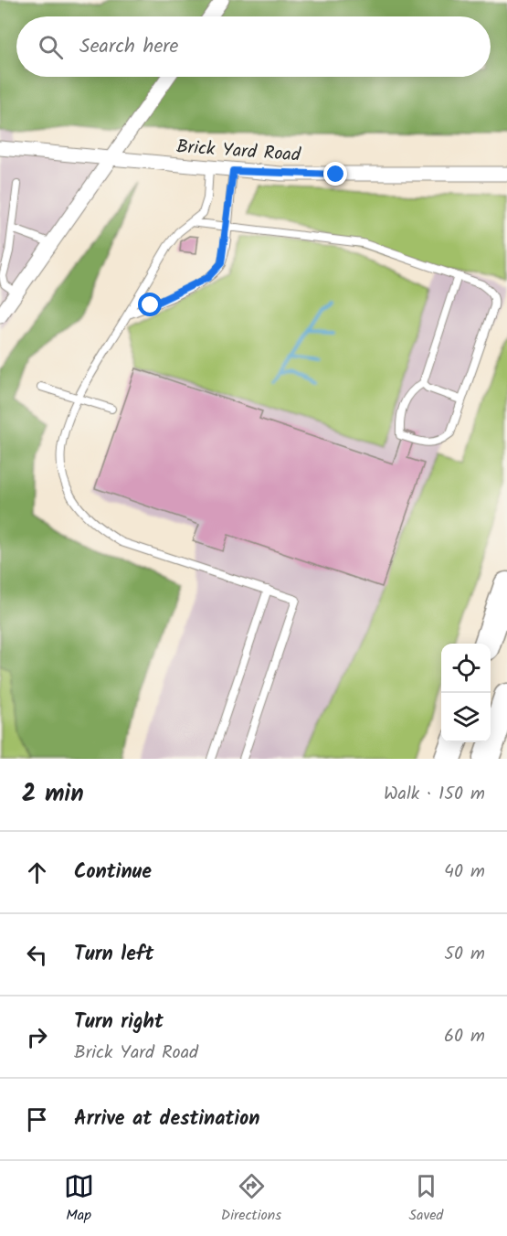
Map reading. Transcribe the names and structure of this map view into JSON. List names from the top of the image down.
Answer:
{
  "streets": {
    "street": ["Brick Yard Road"]
  },
  "page": {
    "search": "Search here",
    "heading": ["2 min", "Walk · 150 m"],
    "list": [
      ["Continue", "40 m"],
      ["Turn left", "50 m"],
      ["Turn right", "Brick Yard Road", "60 m"],
      "Arrive at destination"
    ],
    "nav": ["Map", "Directions", "Saved"]
  }
}
